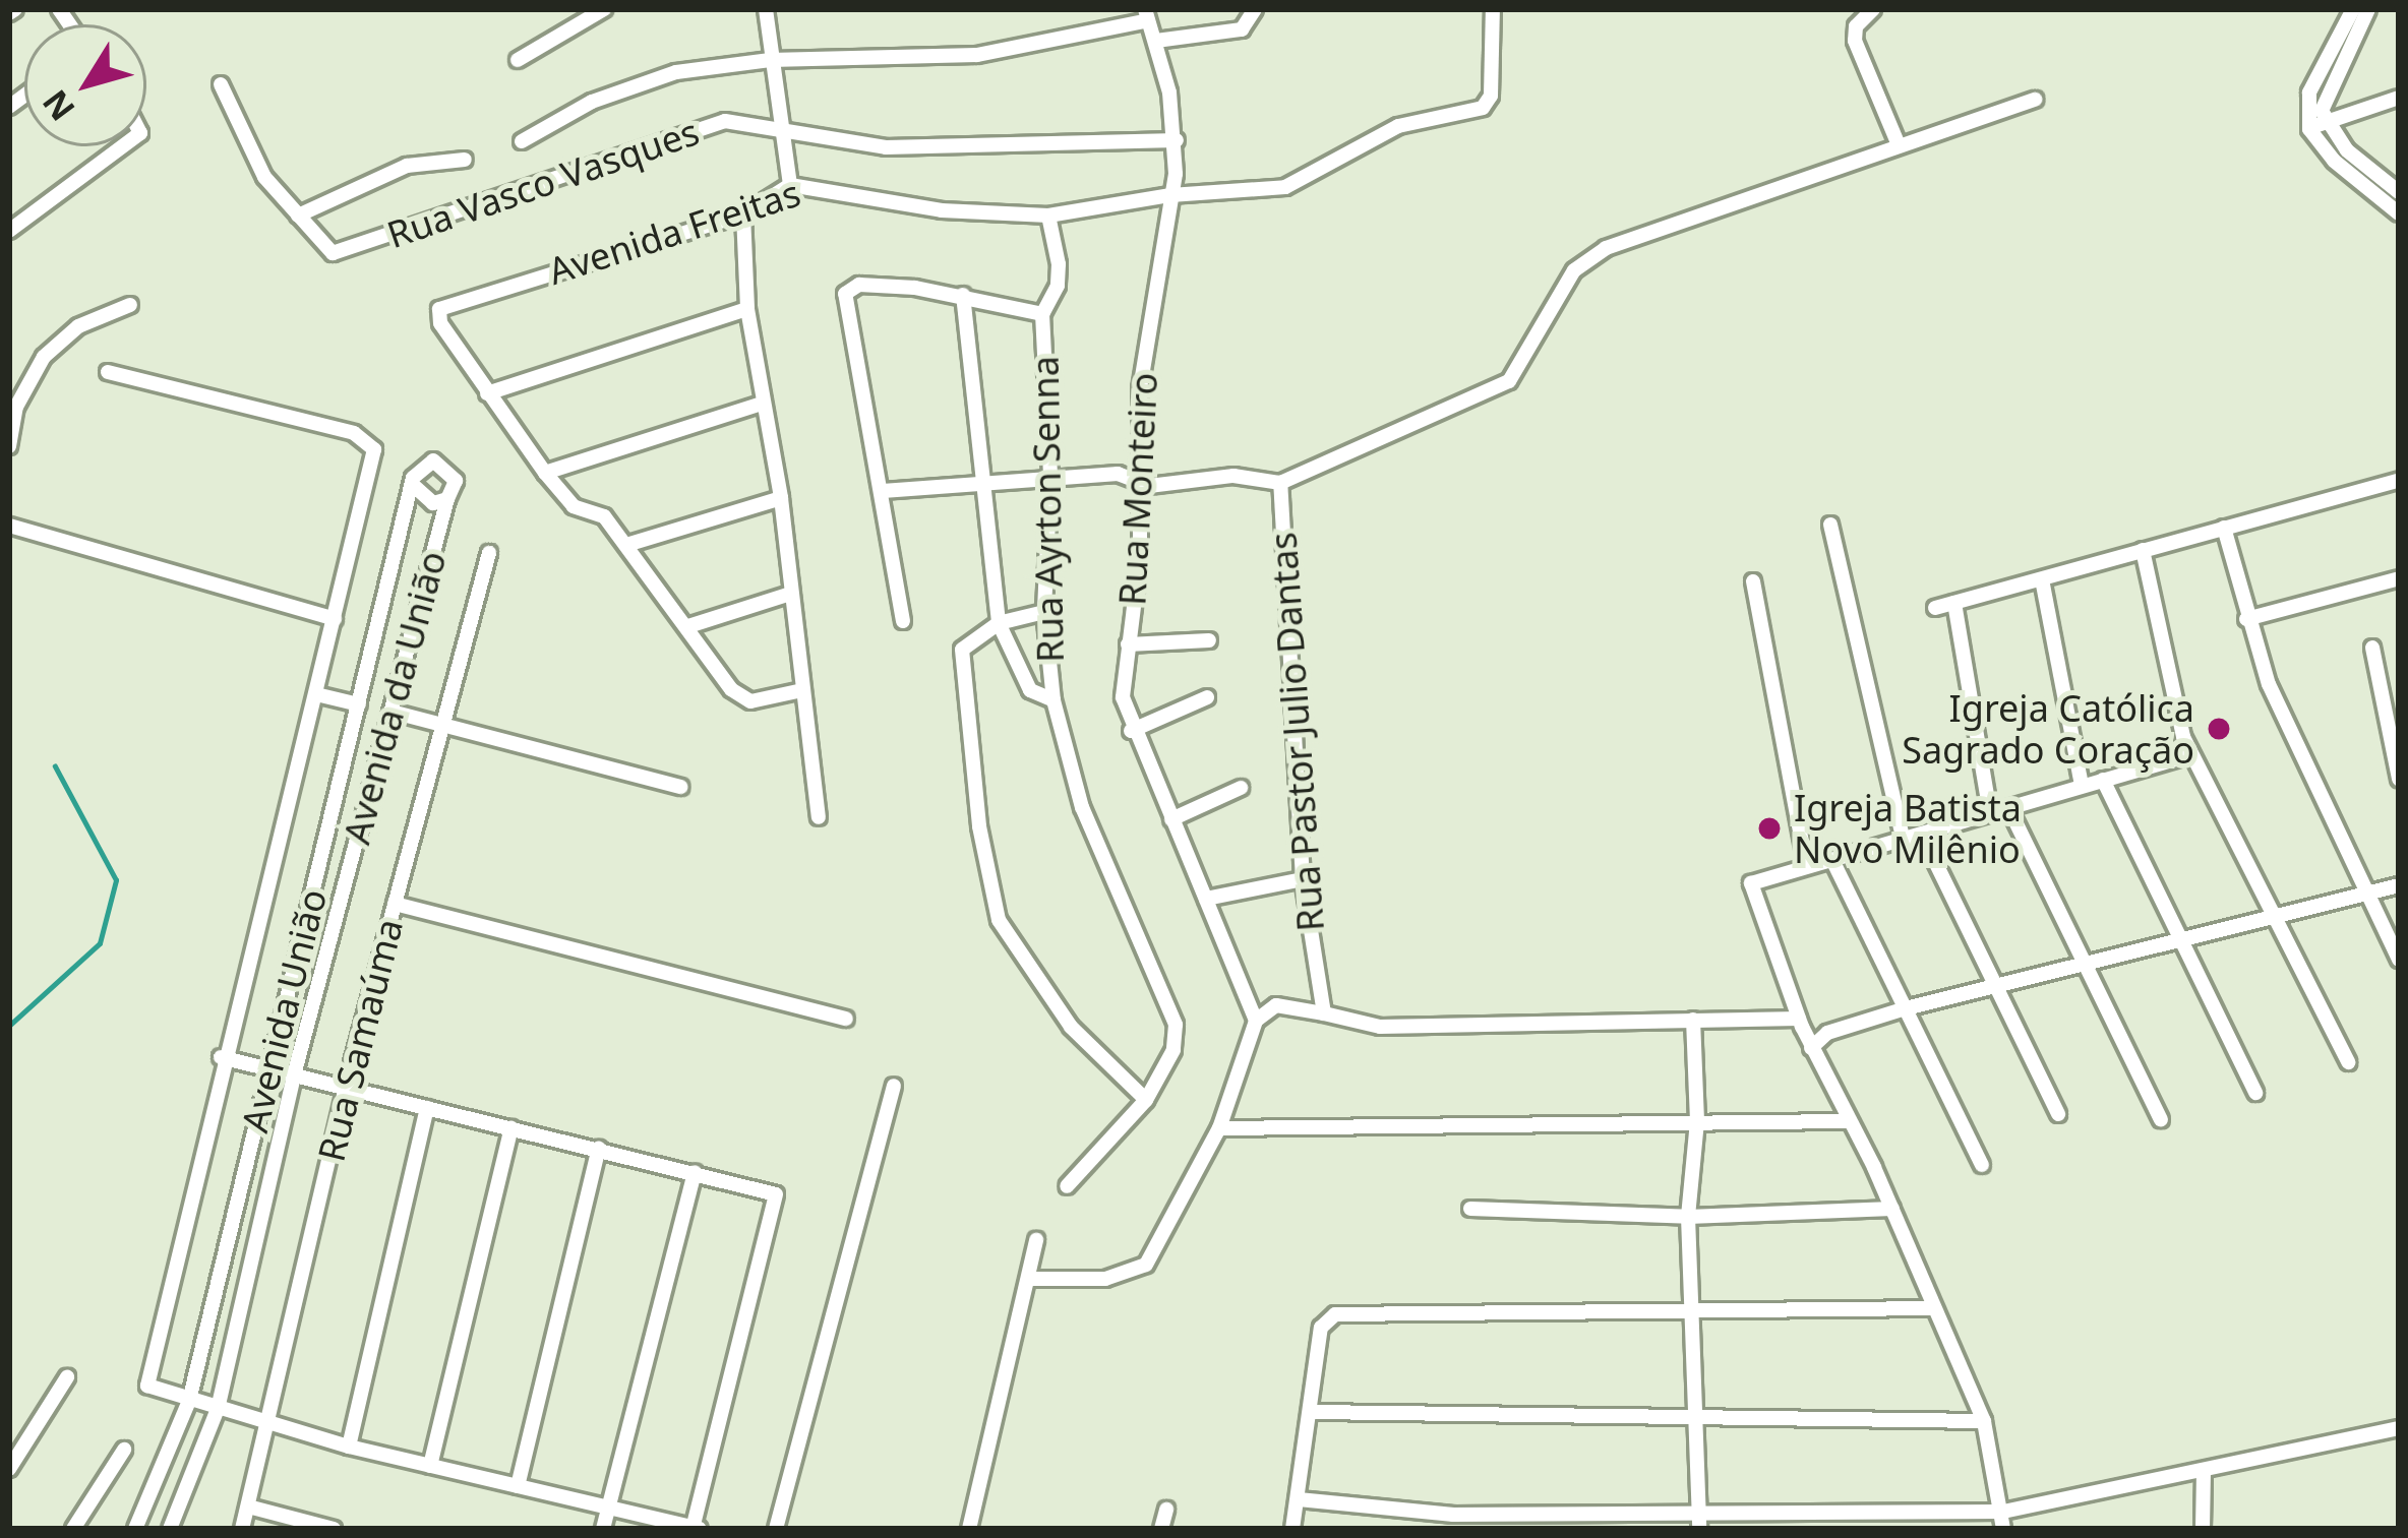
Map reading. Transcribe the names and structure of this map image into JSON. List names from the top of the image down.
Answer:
{
  "streets": {
    "street": [
      "Rua Vasco Vasques",
      "Avenida Freitas",
      "Rua Monteiro",
      "Rua Ayrton Senna",
      "Avenida da União",
      "Rua Pastor Julio Dantas",
      "Avenida União",
      "Rua Samaúma"
    ]
  },
  "crossings": [
    ["Rua Vasco Vasques", "Rua Monteiro"],
    ["Avenida Freitas", "Rua Monteiro"],
    ["Avenida Freitas", "Rua Ayrton Senna"],
    ["Avenida da União", "Avenida União"]
  ],
  "places": ["Igreja Católica Sagrado Coração", "Igreja Batista Novo Milênio"],
  "north": "bottom left"
}
